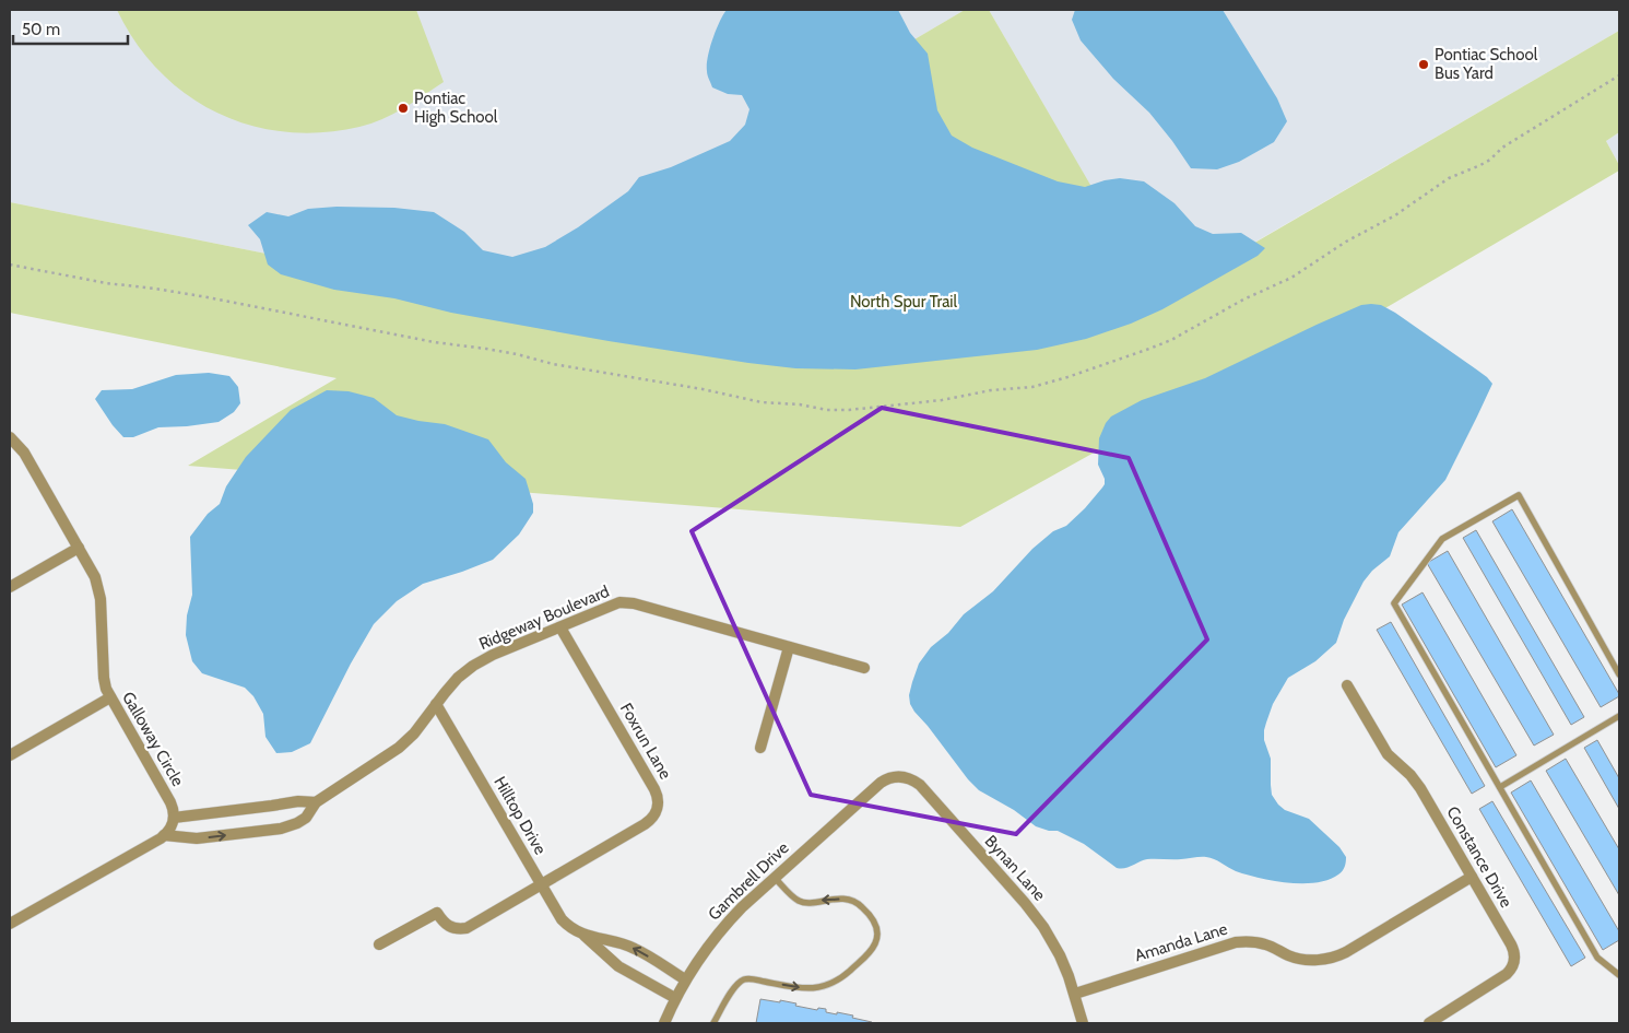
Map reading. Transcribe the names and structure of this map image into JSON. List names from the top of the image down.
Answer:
{
  "streets": {
    "street": [
      "Ridgeway Boulevard",
      "Galloway Circle",
      "Foxrun Lane",
      "Hilltop Drive",
      "Constance Drive",
      "Bynan Lane",
      "Gambrell Drive",
      "Amanda Lane"
    ]
  },
  "crossings": [
    ["Ridgeway Boulevard", "Foxrun Lane"],
    ["Ridgeway Boulevard", "Hilltop Drive"],
    ["Foxrun Lane", "Hilltop Drive"],
    ["Hilltop Drive", "Gambrell Drive"],
    ["Constance Drive", "Amanda Lane"],
    ["Bynan Lane", "Gambrell Drive"],
    ["Bynan Lane", "Amanda Lane"]
  ],
  "parks": ["North Spur Trail"],
  "places": ["Pontiac School Bus Yard", "Pontiac High School"],
  "scale_bar": "50 m"
}
